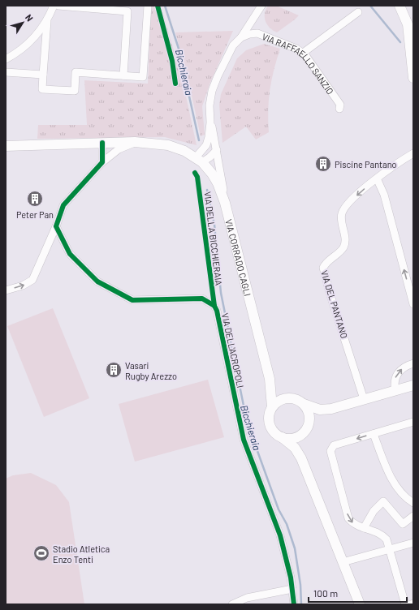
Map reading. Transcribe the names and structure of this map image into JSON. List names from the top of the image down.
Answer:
{
  "streets": {
    "main road": ["VIA CORRADO CAGLI"],
    "street": ["VIA RAFFAELLO SANZIO", "VIA DEL PANTANO", "VIA DELL'ACROPOLI"],
    "cycle path": ["VIA DELLA BICCHIERAIA"]
  },
  "water": ["Bicchieraia"],
  "places": {
    "building": ["Piscine Pantano", "Peter Pan", "Vasari Rugby Arezzo"],
    "sports": ["Stadio Atletica Enzo Tenti"]
  },
  "scale_bar": "100 m",
  "north": "top right"
}
